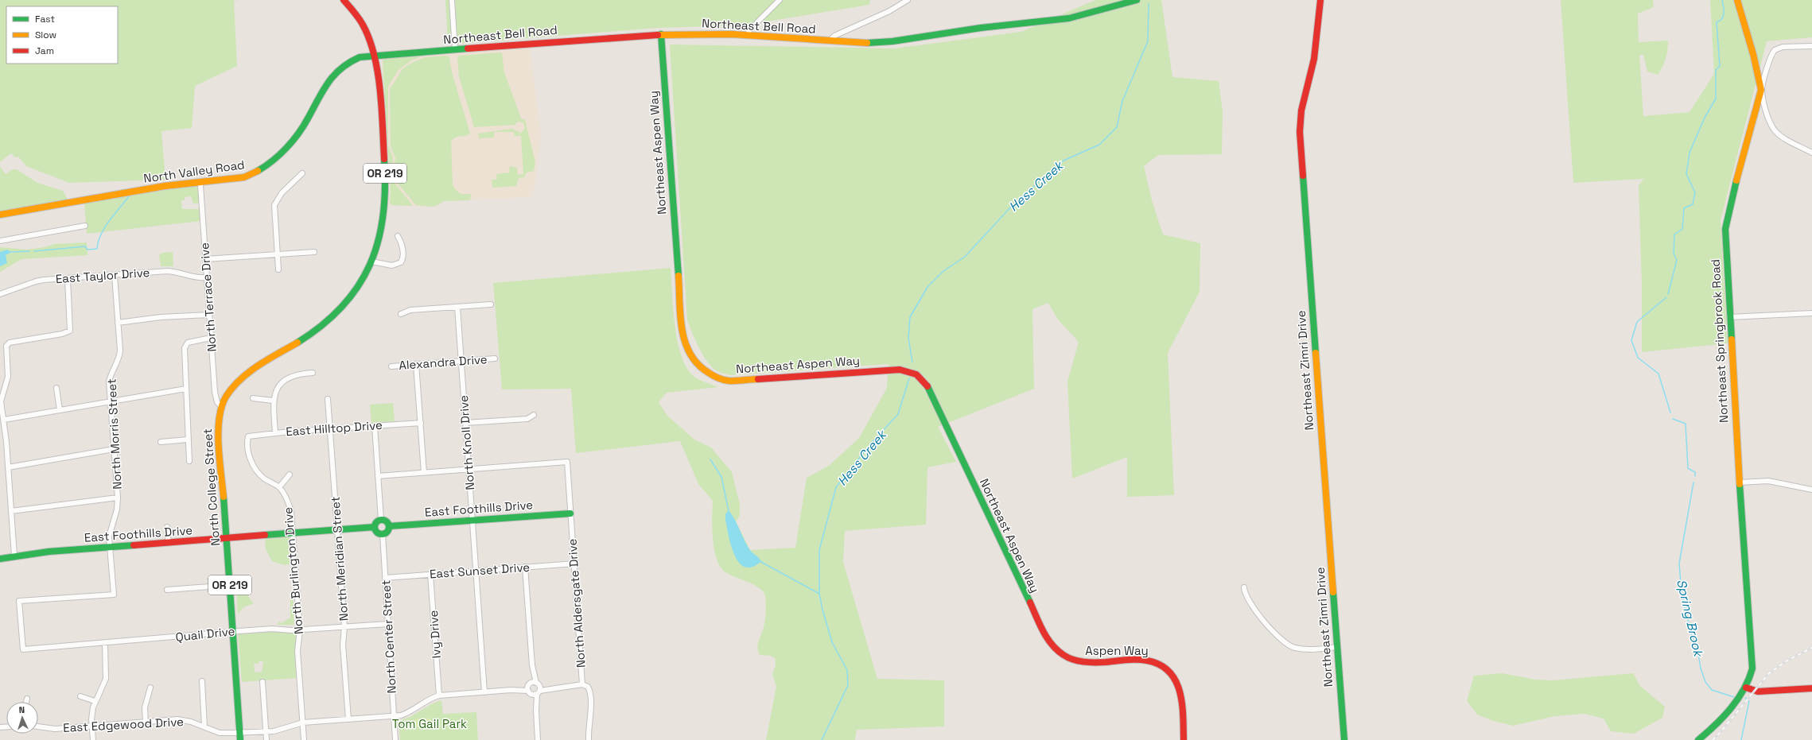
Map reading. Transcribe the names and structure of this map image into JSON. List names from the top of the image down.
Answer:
{
  "streets": {
    "street": [
      "Northeast Bell Road",
      "Northeast Aspen Way",
      "North Valley Road",
      "OR 219",
      "East Taylor Drive",
      "North Terrace Drive",
      "Northeast Springbrook Road",
      "Alexandra Drive",
      "Northeast Zimri Drive",
      "East Hilltop Drive",
      "North Morris Street",
      "North Knoll Drive",
      "North College Street",
      "East Foothills Drive",
      "North Meridian Street",
      "North Burlington Drive",
      "East Sunset Drive",
      "North Aldersgate Drive",
      "Quail Drive",
      "Ivy Drive",
      "North Center Street",
      "Aspen Way",
      "East Edgewood Drive"
    ]
  },
  "crossings": [
    ["Northeast Bell Road", "Northeast Aspen Way"],
    ["Northeast Bell Road", "North Valley Road"],
    ["Northeast Bell Road", "OR 219"],
    ["Northeast Bell Road", "North College Street"],
    ["Northeast Aspen Way", "Aspen Way"],
    ["North Valley Road", "OR 219"],
    ["North Valley Road", "North College Street"],
    ["OR 219", "North College Street"],
    ["East Taylor Drive", "North Terrace Drive"],
    ["East Taylor Drive", "North Morris Street"],
    ["North Terrace Drive", "North College Street"],
    ["Alexandra Drive", "North Knoll Drive"],
    ["East Hilltop Drive", "North Meridian Street"],
    ["East Hilltop Drive", "North Burlington Drive"],
    ["North Morris Street", "East Foothills Drive"],
    ["North Morris Street", "Quail Drive"],
    ["North Knoll Drive", "East Foothills Drive"],
    ["North Knoll Drive", "East Sunset Drive"],
    ["North Knoll Drive", "North Aldersgate Drive"],
    ["North Knoll Drive", "East Edgewood Drive"],
    ["North College Street", "East Foothills Drive"],
    ["North College Street", "Quail Drive"],
    ["North College Street", "East Edgewood Drive"],
    ["East Foothills Drive", "North Meridian Street"],
    ["East Foothills Drive", "North Burlington Drive"],
    ["East Foothills Drive", "North Aldersgate Drive"],
    ["East Foothills Drive", "North Center Street"],
    ["North Meridian Street", "Quail Drive"],
    ["North Meridian Street", "East Edgewood Drive"],
    ["North Burlington Drive", "Quail Drive"],
    ["North Burlington Drive", "East Edgewood Drive"],
    ["East Sunset Drive", "North Aldersgate Drive"],
    ["East Sunset Drive", "Ivy Drive"],
    ["East Sunset Drive", "North Center Street"],
    ["North Aldersgate Drive", "East Edgewood Drive"],
    ["Quail Drive", "North Center Street"],
    ["Ivy Drive", "East Edgewood Drive"],
    ["North Center Street", "East Edgewood Drive"]
  ],
  "water": ["Hess Creek", "Spring Brook"],
  "parks": ["Tom Gail Park"],
  "legend": ["Fast", "Slow", "Jam"],
  "north": "top"
}
